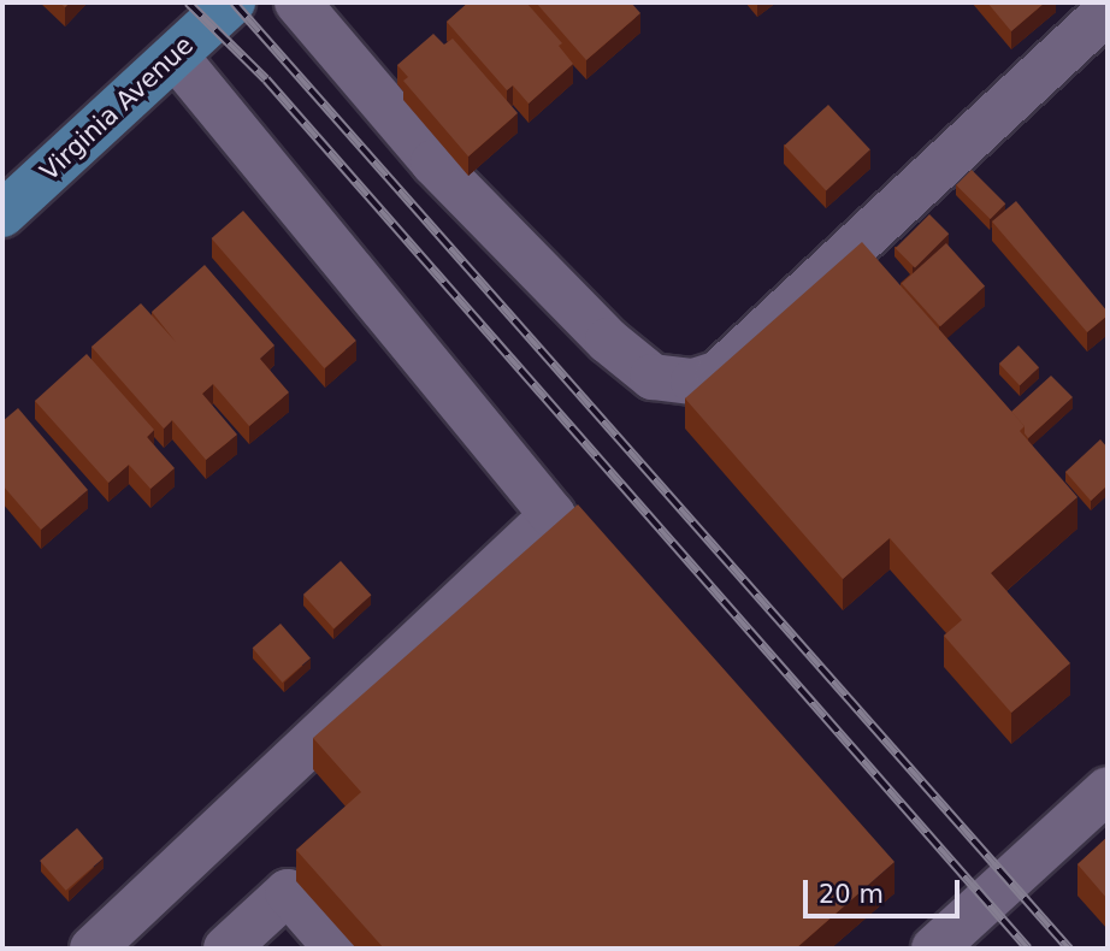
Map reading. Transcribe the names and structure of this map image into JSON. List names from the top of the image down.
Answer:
{
  "streets": {
    "main road": ["Virginia Avenue"]
  },
  "scale_bar": "20 m"
}
